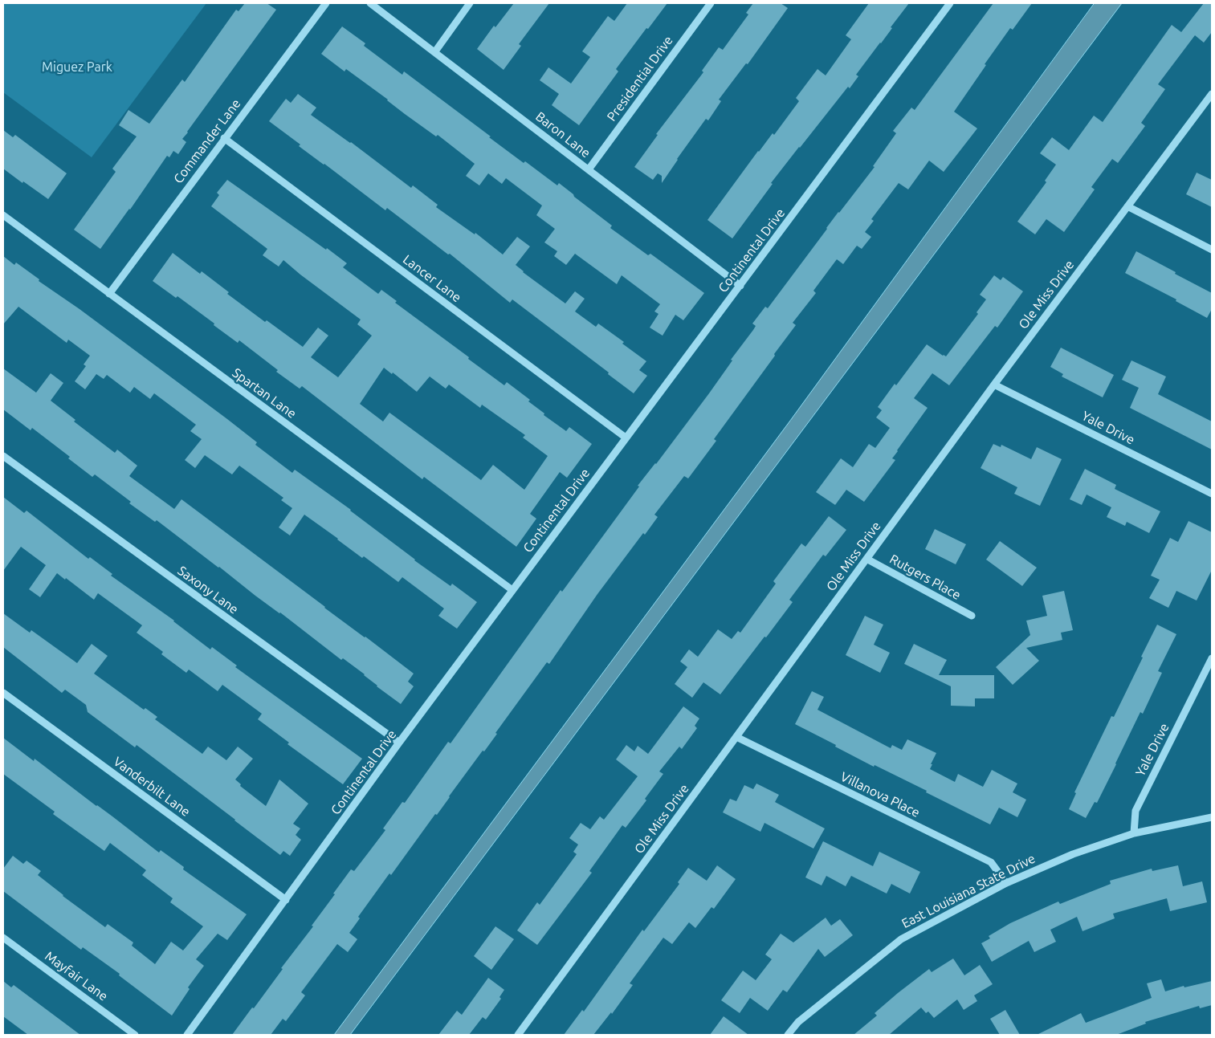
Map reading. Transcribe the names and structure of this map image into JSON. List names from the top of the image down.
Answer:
{
  "streets": {
    "street": [
      "Presidential Drive",
      "Baron Lane",
      "Commander Lane",
      "Continental Drive",
      "Lancer Lane",
      "Ole Miss Drive",
      "Spartan Lane",
      "Yale Drive",
      "Rutgers Place",
      "Saxony Lane",
      "Vanderbilt Lane",
      "Villanova Place",
      "East Louisiana State Drive",
      "Mayfair Lane"
    ]
  },
  "crossings": [
    ["Presidential Drive", "Baron Lane"],
    ["Baron Lane", "Continental Drive"],
    ["Commander Lane", "Lancer Lane"],
    ["Commander Lane", "Spartan Lane"],
    ["Continental Drive", "Lancer Lane"],
    ["Continental Drive", "Spartan Lane"],
    ["Continental Drive", "Saxony Lane"],
    ["Continental Drive", "Vanderbilt Lane"],
    ["Ole Miss Drive", "Yale Drive"],
    ["Ole Miss Drive", "Rutgers Place"],
    ["Ole Miss Drive", "Villanova Place"],
    ["Yale Drive", "East Louisiana State Drive"],
    ["Villanova Place", "East Louisiana State Drive"]
  ],
  "parks": ["Miguez Park"]
}
